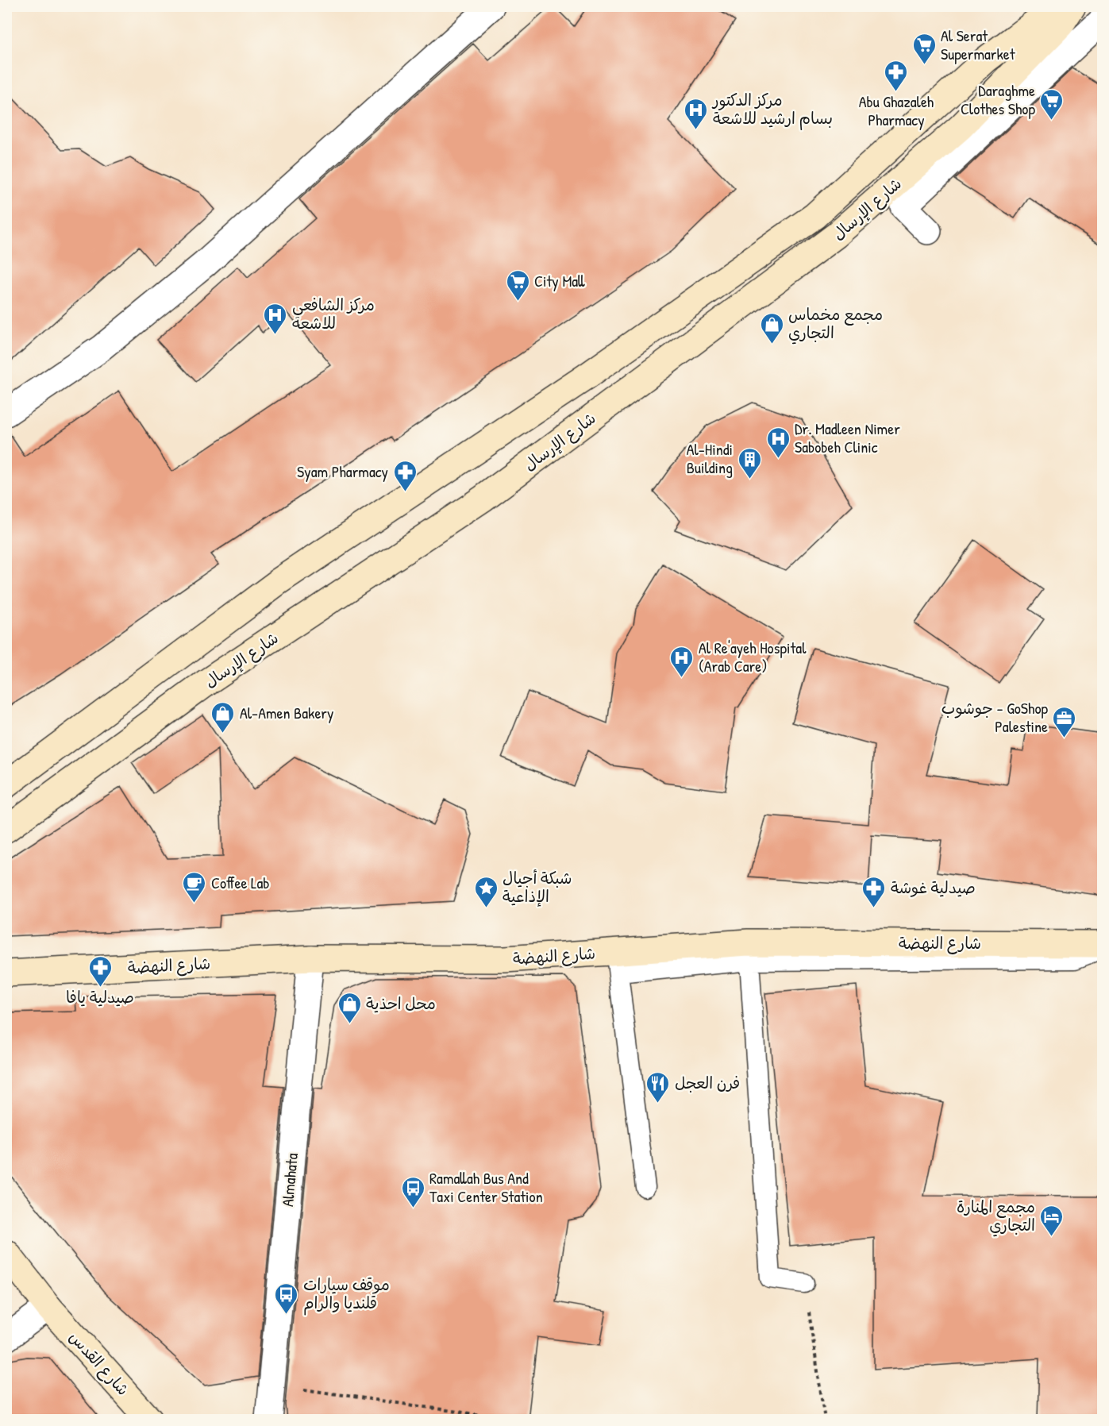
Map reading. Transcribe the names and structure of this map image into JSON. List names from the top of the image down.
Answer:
{
  "streets": {
    "main road": ["شارع الإرسال", "شارع النهضة", "شارع القدس"],
    "street": ["Almahata"]
  },
  "crossings": [
    ["شارع النهضة", "Almahata"]
  ],
  "places": {
    "supermarket": ["Al Serat Supermarket", "Daraghme Clothes Shop", "City Mall"],
    "pharmacy": [
      "Abu Ghazaleh Pharmacy",
      "Syam Pharmacy",
      "صيدلية غوشة",
      "صيدلية يافا"
    ],
    "hospital": [
      "مركز الدكتور بسام ارشيد للاشعة",
      "مركز الشافعي للاشعه",
      "Dr. Madleen Nimer Sabobeh Clinic",
      "Al Re'ayeh Hospital (Arab Care)"
    ],
    "shop": ["مجمع مخماس التجاري", "Al-Amen Bakery", "محل احذية"],
    "building": ["Al-Hindi Building"],
    "office": ["جوشوب - GoShop Palestine"],
    "cafe": ["Coffee Lab"],
    "place": ["شبكة أجيال الإذاعية"],
    "restaurant": ["فرن العجل"],
    "bus stop": ["Ramallah Bus And Taxi Center Station", "موقف سيارات قلنديا والرام"],
    "hotel": ["مجمع المنارة التجاري"]
  }
}
